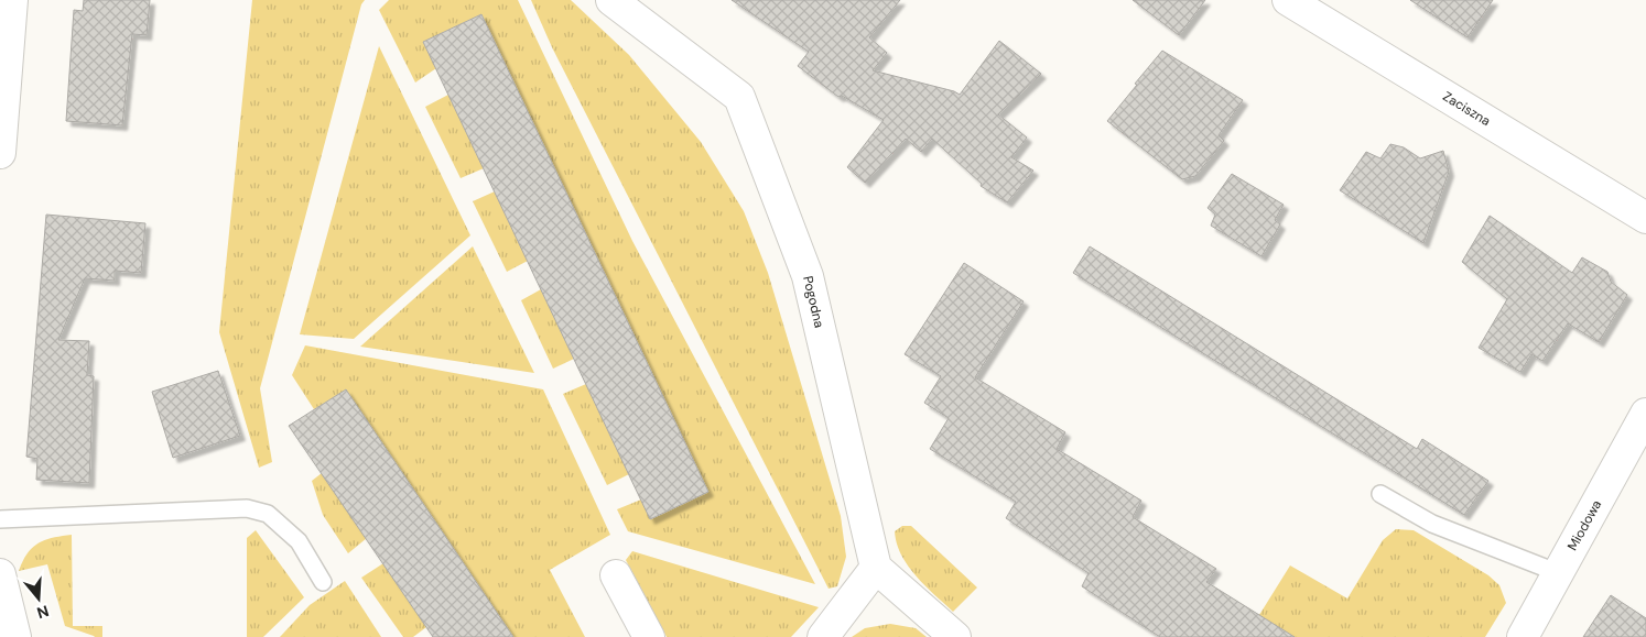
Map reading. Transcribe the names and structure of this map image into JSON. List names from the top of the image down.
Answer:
{
  "streets": {
    "street": ["Zaciszna", "Pogodna", "Miodowa"]
  },
  "north": "bottom"
}
